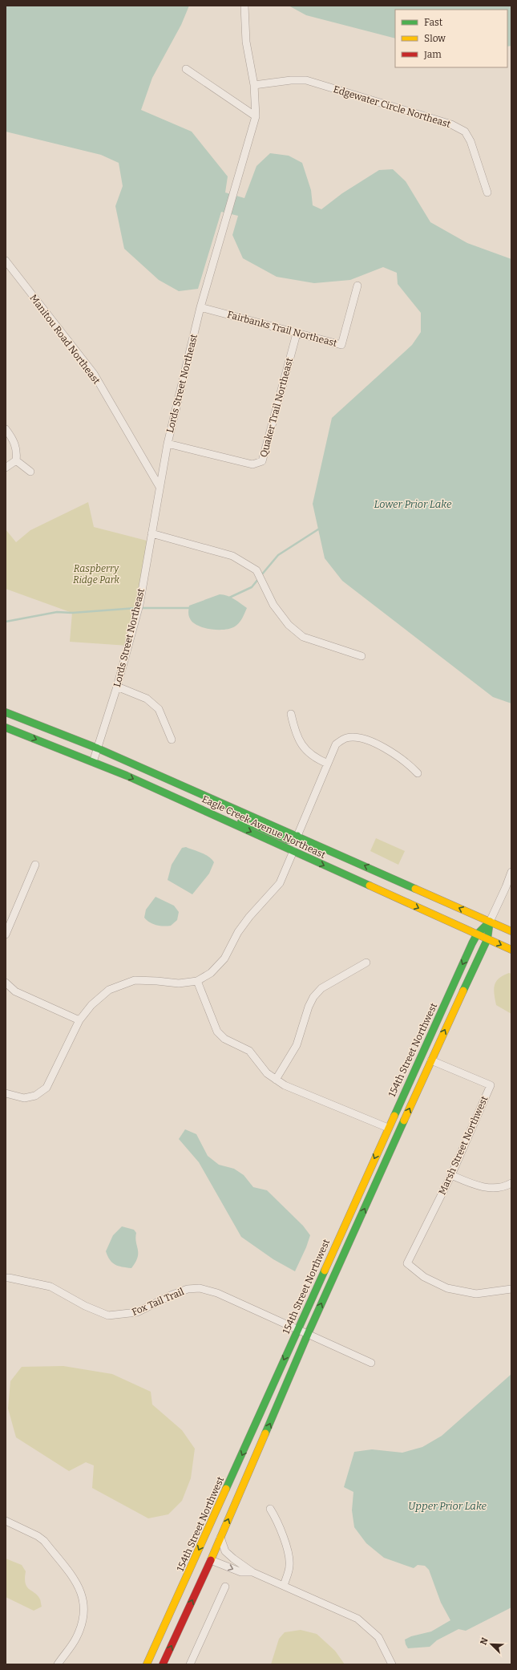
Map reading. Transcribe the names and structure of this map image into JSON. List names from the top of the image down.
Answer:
{
  "streets": {
    "street": [
      "Edgewater Circle Northeast",
      "Fairbanks Trail Northeast",
      "Manitou Road Northeast",
      "Lords Street Northeast",
      "Quaker Trail Northeast",
      "Eagle Creek Avenue Northeast",
      "154th Street Northwest",
      "Marsh Street Northwest",
      "Fox Tail Trail"
    ]
  },
  "crossings": [
    ["Edgewater Circle Northeast", "Lords Street Northeast"],
    ["Fairbanks Trail Northeast", "Lords Street Northeast"],
    ["Fairbanks Trail Northeast", "Quaker Trail Northeast"],
    ["Manitou Road Northeast", "Lords Street Northeast"],
    ["Lords Street Northeast", "Quaker Trail Northeast"],
    ["Lords Street Northeast", "Eagle Creek Avenue Northeast"],
    ["Eagle Creek Avenue Northeast", "154th Street Northwest"],
    ["154th Street Northwest", "Marsh Street Northwest"],
    ["154th Street Northwest", "Fox Tail Trail"]
  ],
  "water": ["Lower Prior Lake", "Upper Prior Lake"],
  "parks": ["Raspberry Ridge Park"],
  "legend": ["Fast", "Slow", "Jam"],
  "north": "top left"
}
